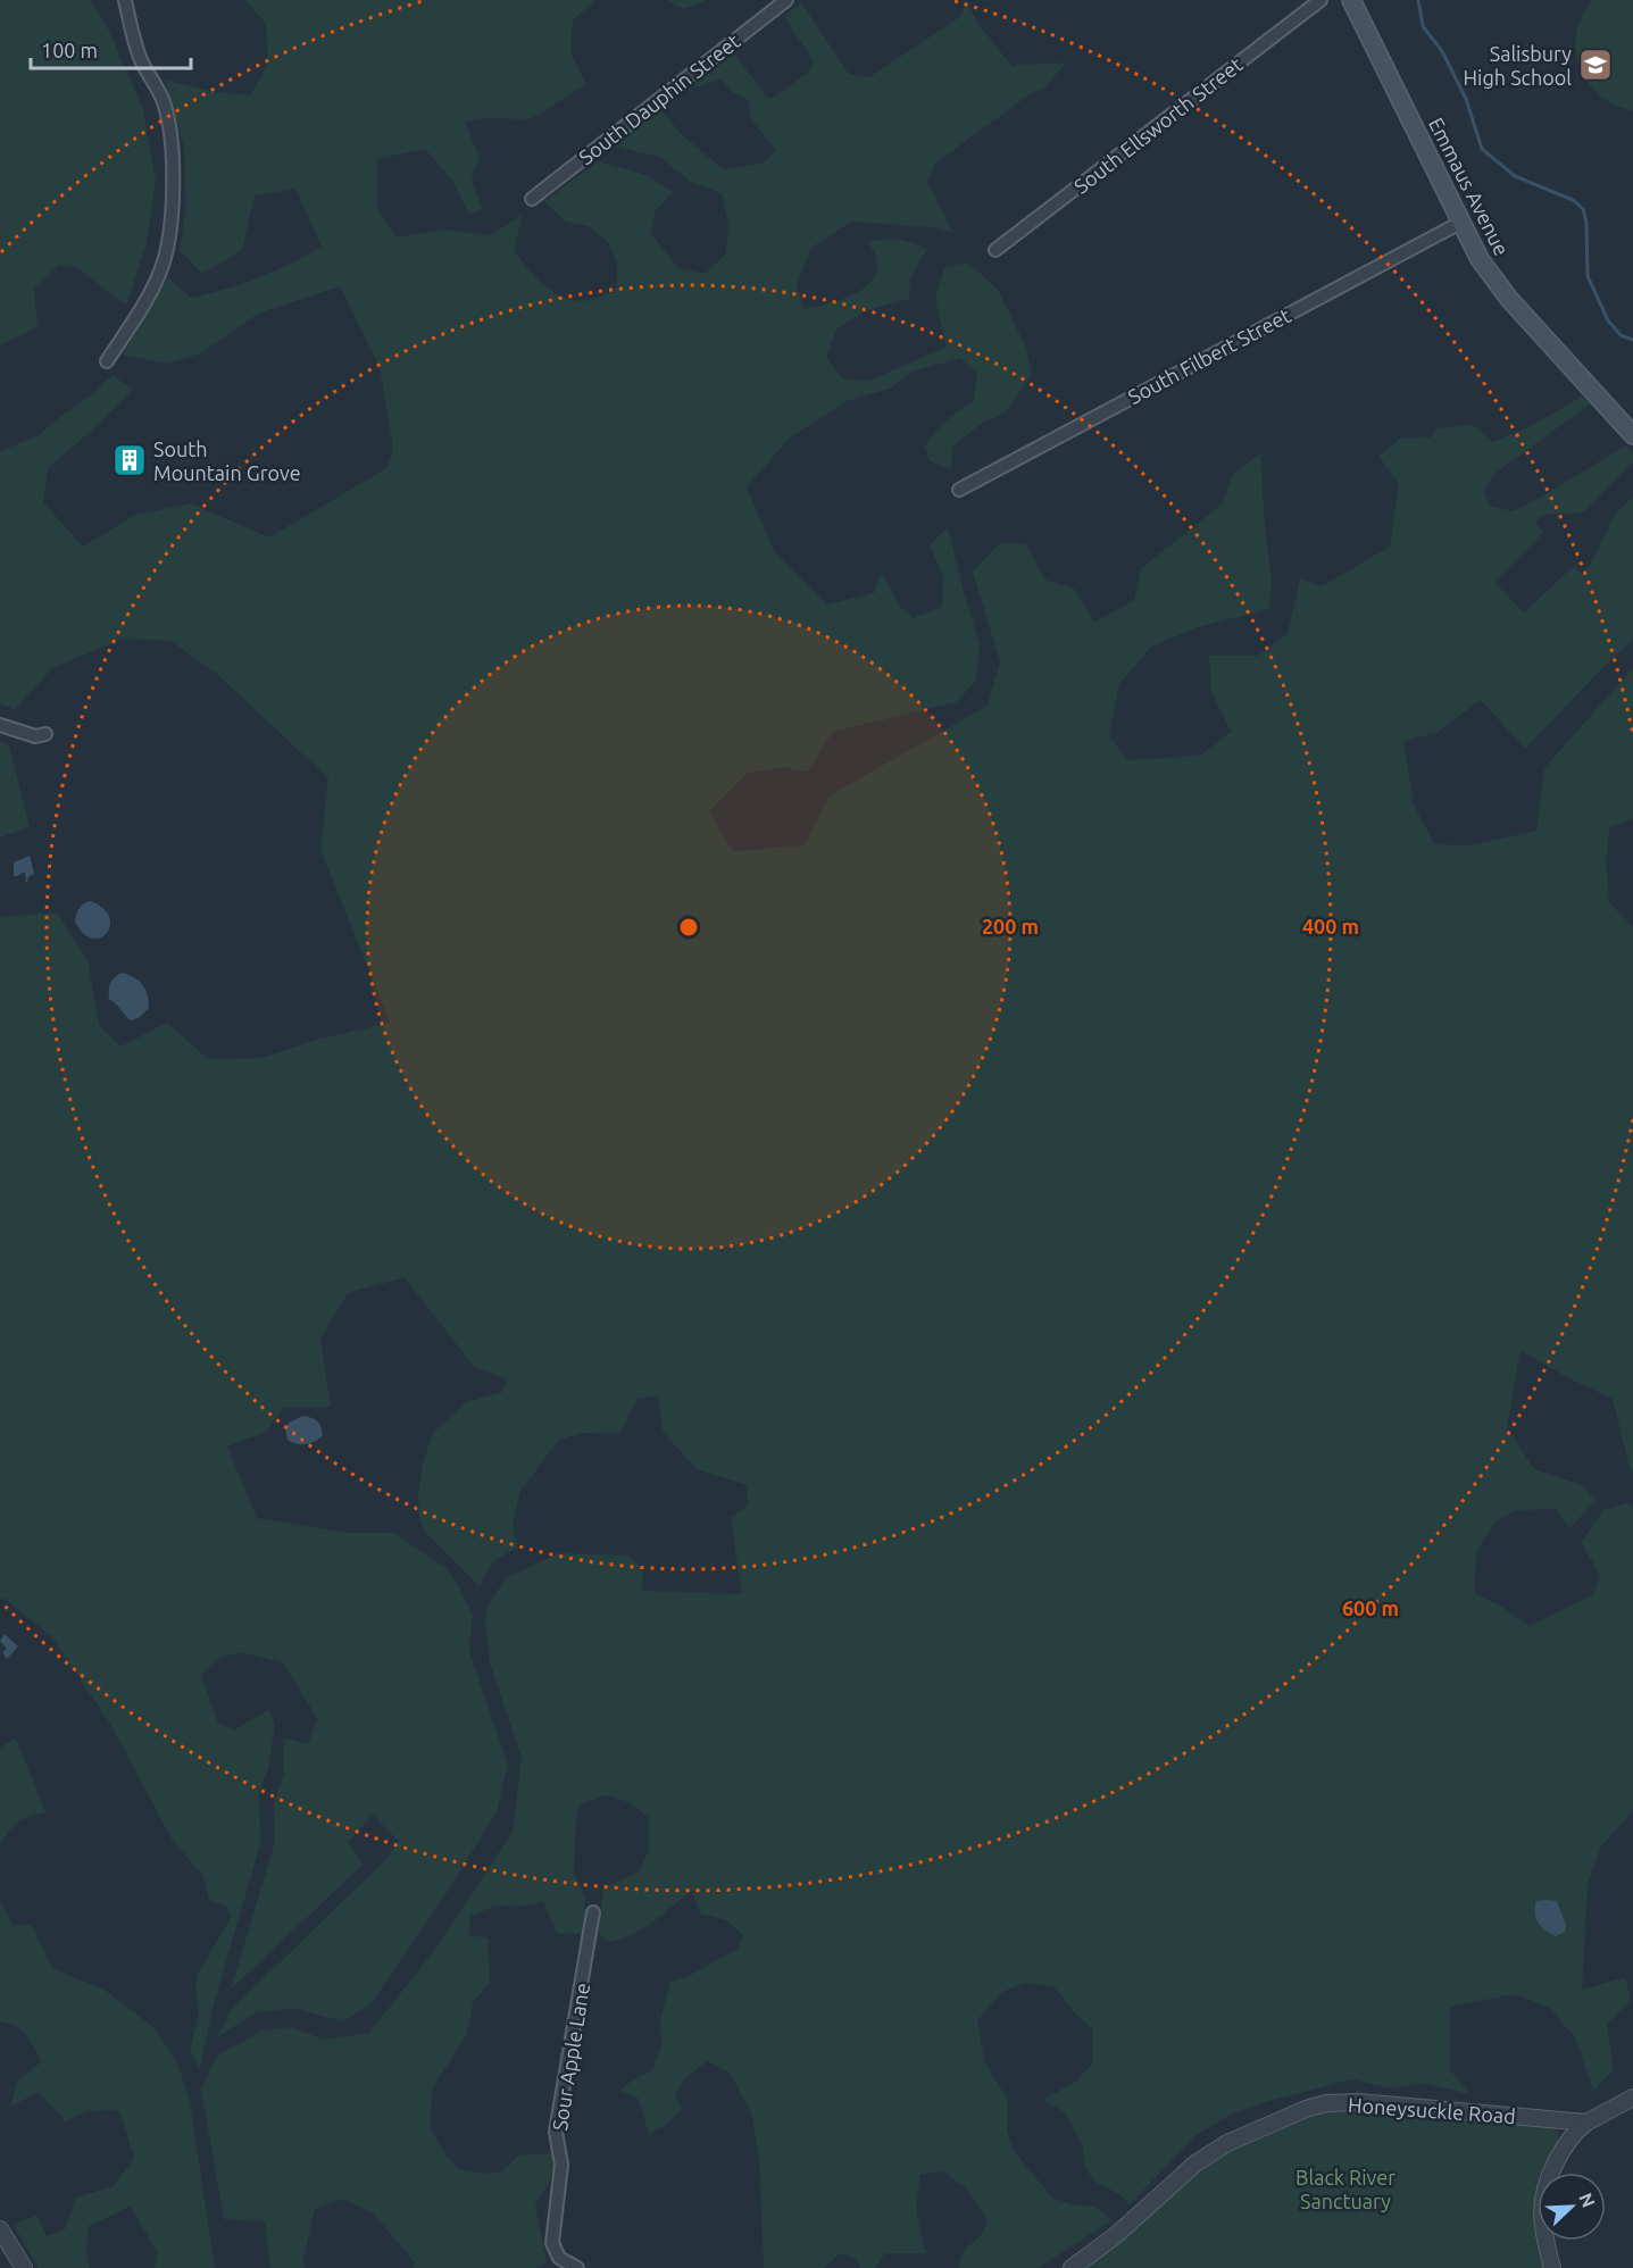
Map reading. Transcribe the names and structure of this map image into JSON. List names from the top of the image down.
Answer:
{
  "streets": {
    "main road": ["Emmaus Avenue"],
    "street": [
      "South Dauphin Street",
      "South Ellsworth Street",
      "South Filbert Street",
      "Sour Apple Lane",
      "Honeysuckle Road"
    ]
  },
  "crossings": [
    ["Emmaus Avenue", "South Filbert Street"]
  ],
  "parks": ["Black River Sanctuary"],
  "places": {
    "school or university": ["Salisbury High School"],
    "building": ["South Mountain Grove"]
  },
  "scale_bar": "100 m",
  "north": "top right",
  "rings": ["200 m", "400 m", "600 m"]
}
